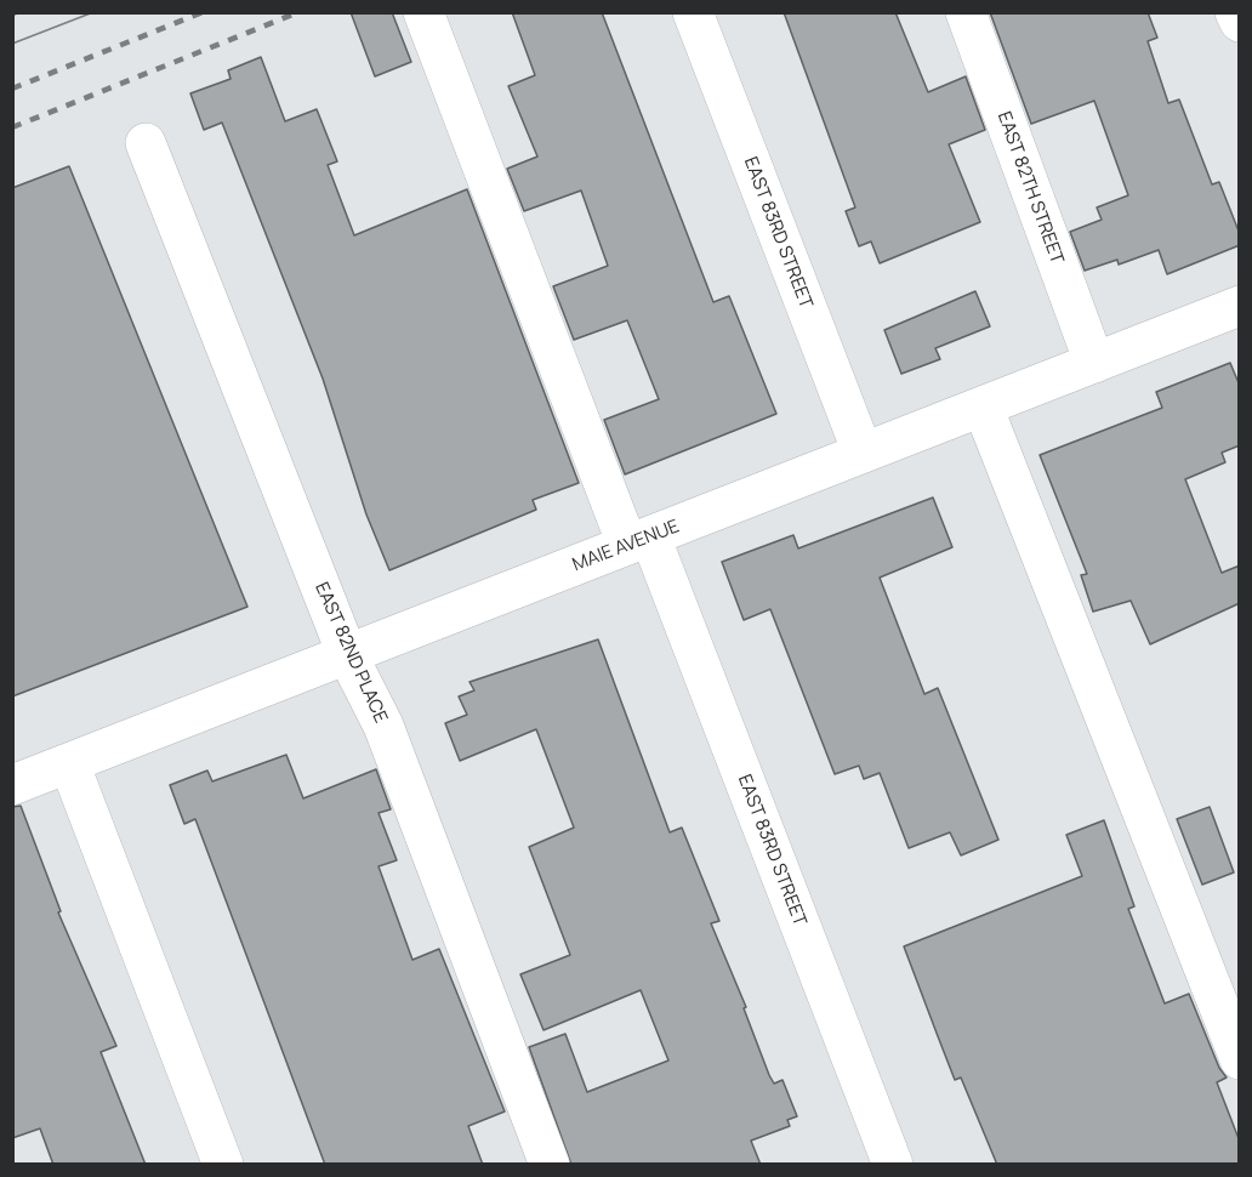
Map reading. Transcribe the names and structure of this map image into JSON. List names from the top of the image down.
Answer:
{
  "streets": {
    "street": [
      "EAST 82TH STREET",
      "EAST 83RD STREET",
      "MAIE AVENUE",
      "EAST 82ND PLACE"
    ]
  },
  "crossings": [
    ["EAST 82TH STREET", "MAIE AVENUE"],
    ["EAST 83RD STREET", "MAIE AVENUE"],
    ["MAIE AVENUE", "EAST 82ND PLACE"]
  ]
}
